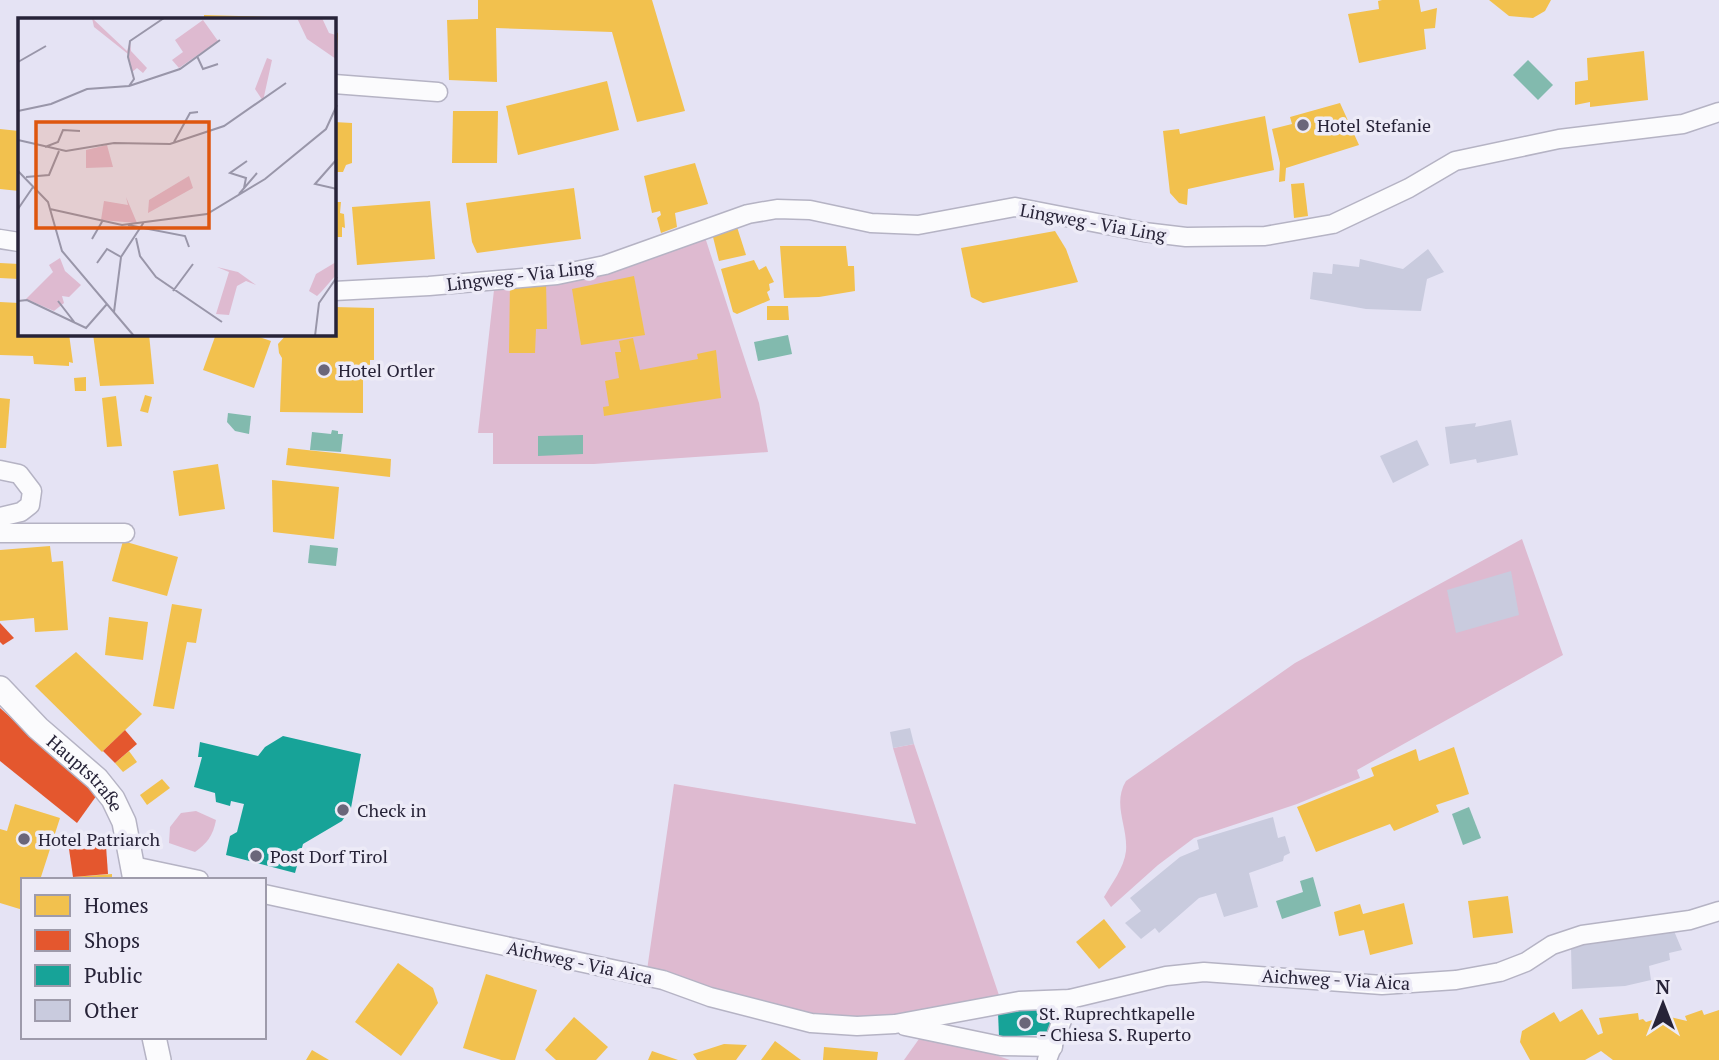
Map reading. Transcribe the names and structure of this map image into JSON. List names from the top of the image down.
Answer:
{
  "streets": {
    "street": ["Lingweg - Via Ling", "Hauptstraße", "Aichweg - Via Aica"]
  },
  "places": [
    "Hotel Stefanie",
    "Hotel Ortler",
    "Check in",
    "Hotel Patriarch",
    "Post Dorf Tirol",
    "St. Ruprechtkapelle - Chiesa S. Ruperto"
  ],
  "legend": [
    "Homes",
    "Shops",
    "Public",
    "Other"
  ],
  "north": "top"
}
